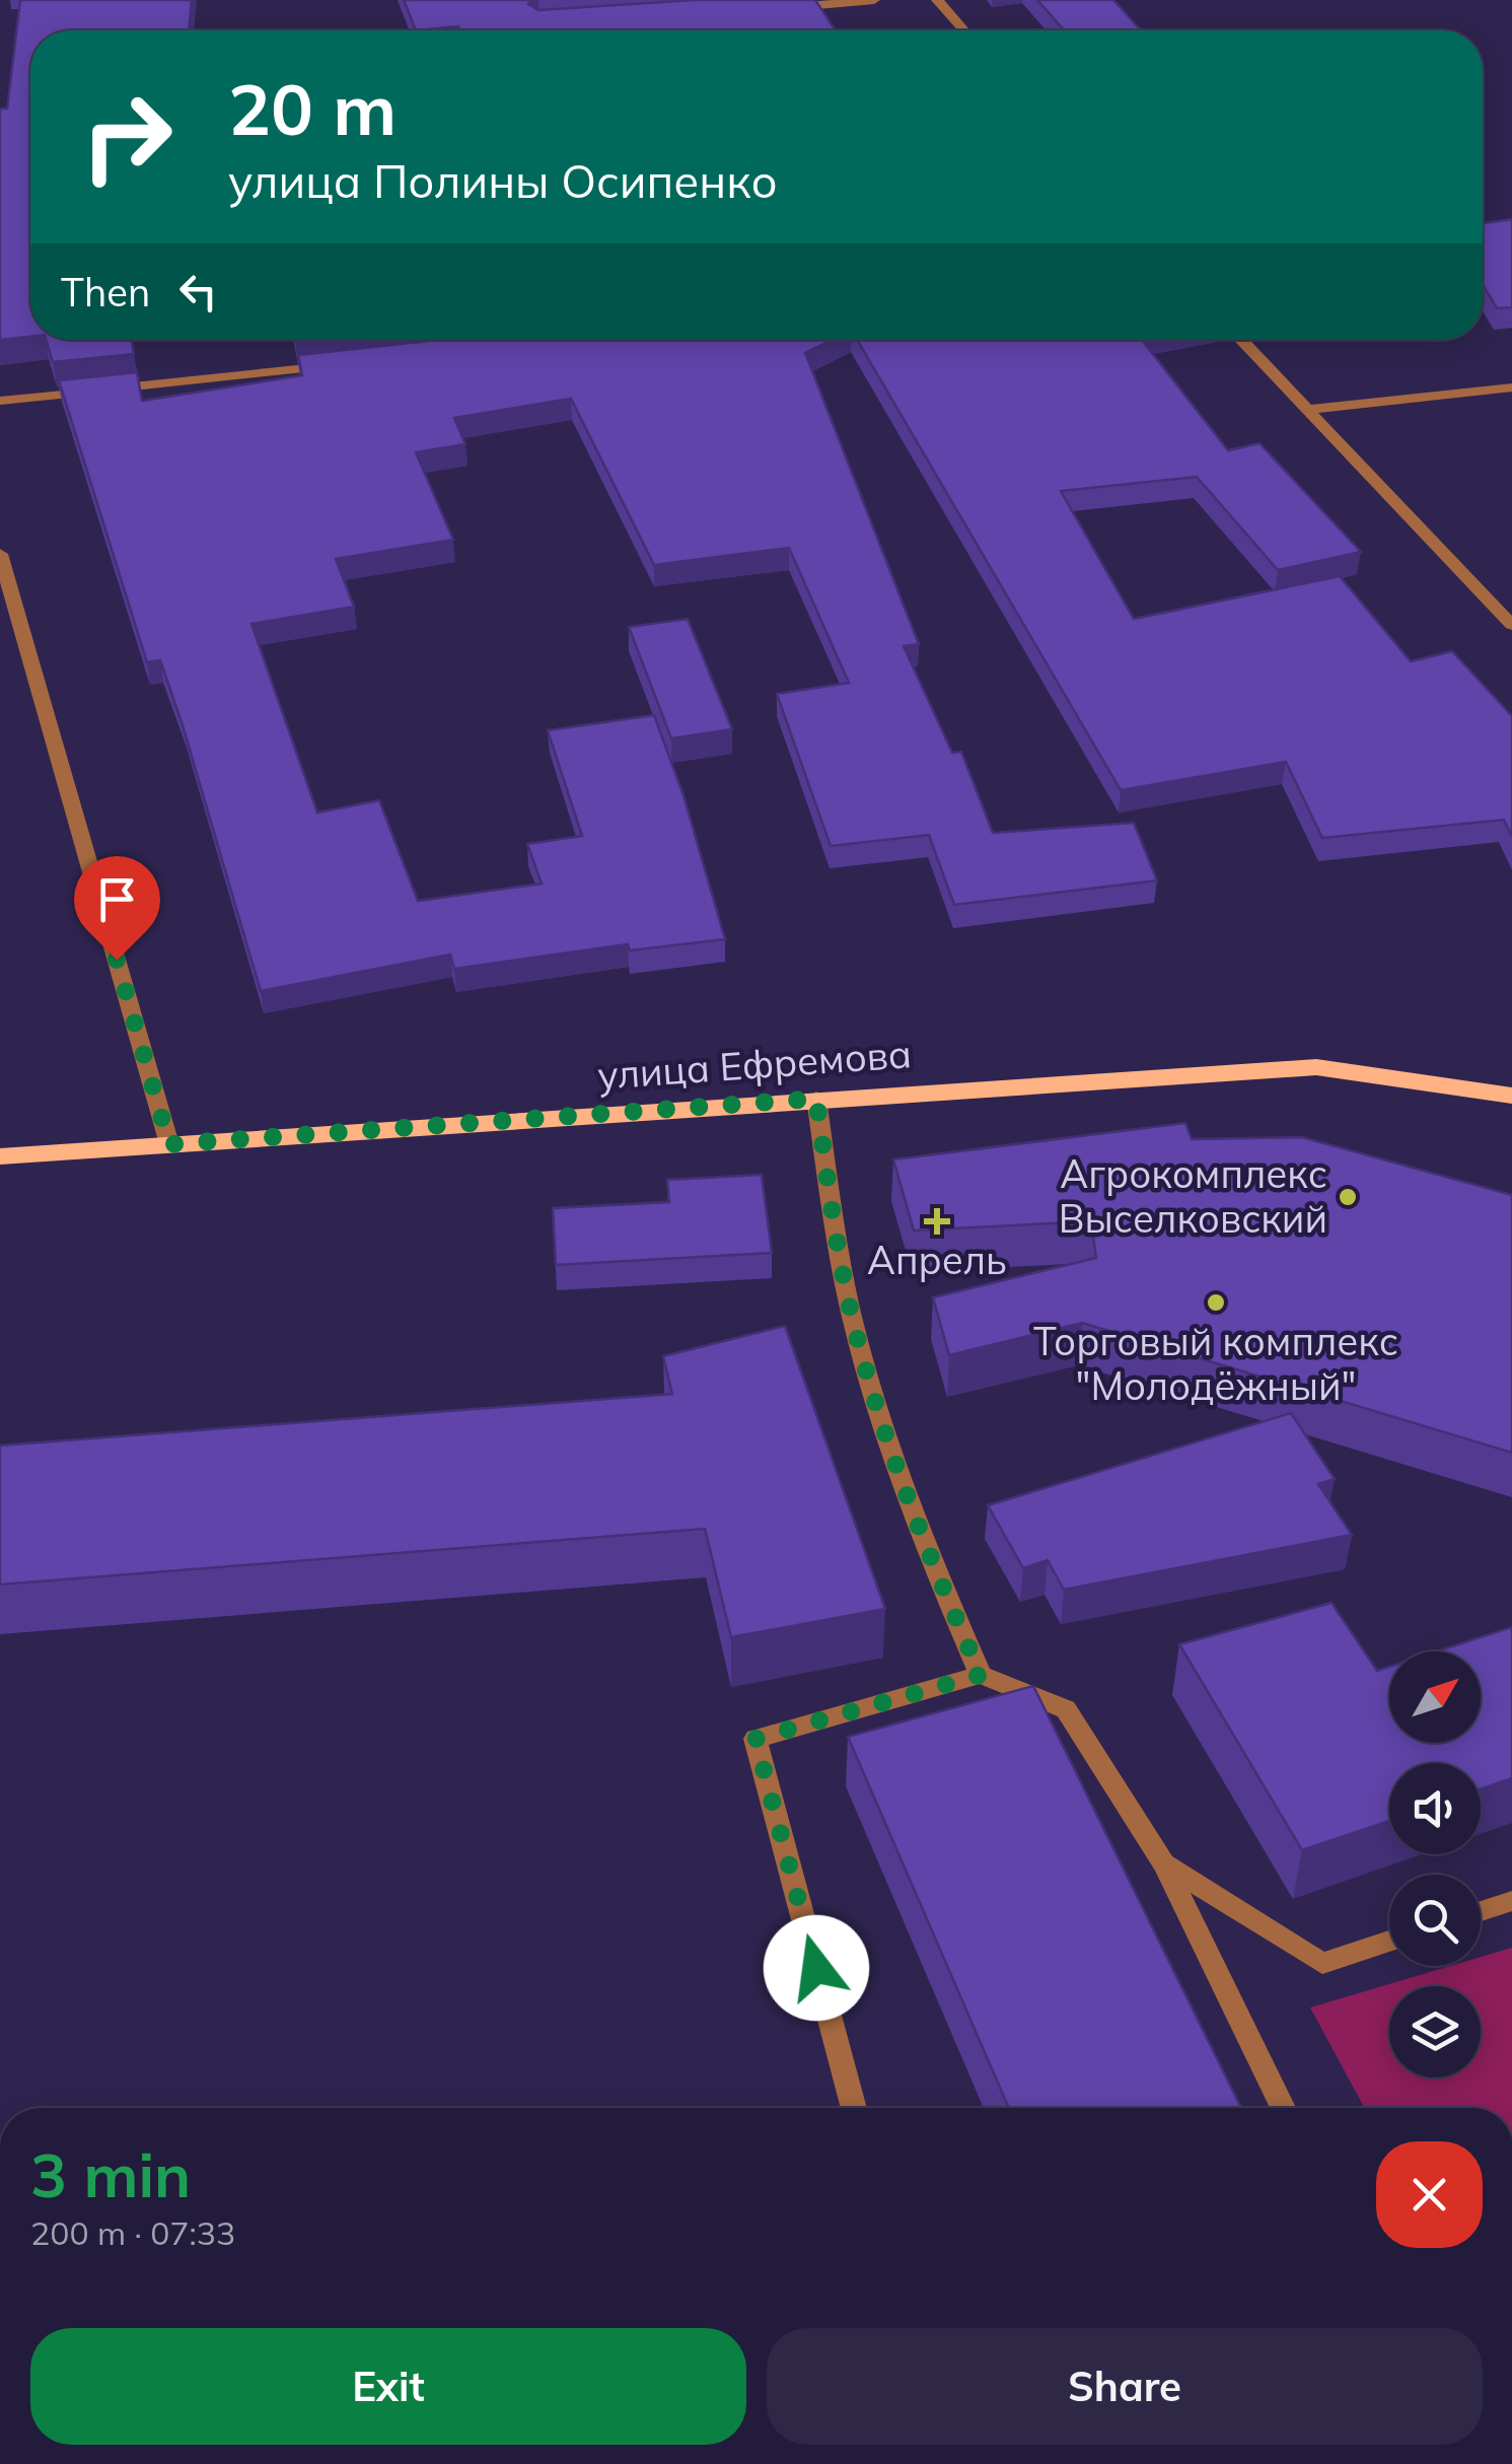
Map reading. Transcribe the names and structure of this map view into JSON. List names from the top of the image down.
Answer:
{
  "streets": {
    "main road": ["улица Ефремова"]
  },
  "places": {
    "other": ["Агрокомплекс Выселковский", "Торговый комплекс \"Молодёжный\""],
    "health": ["Апрель"]
  },
  "north": "top right",
  "page": {
    "turn": ["20 m", "улица Полины Осипенко"],
    "then": "Then",
    "heading": ["3 min", "200 m · 07:33"],
    "buttons": ["Exit", "Share"]
  }
}
